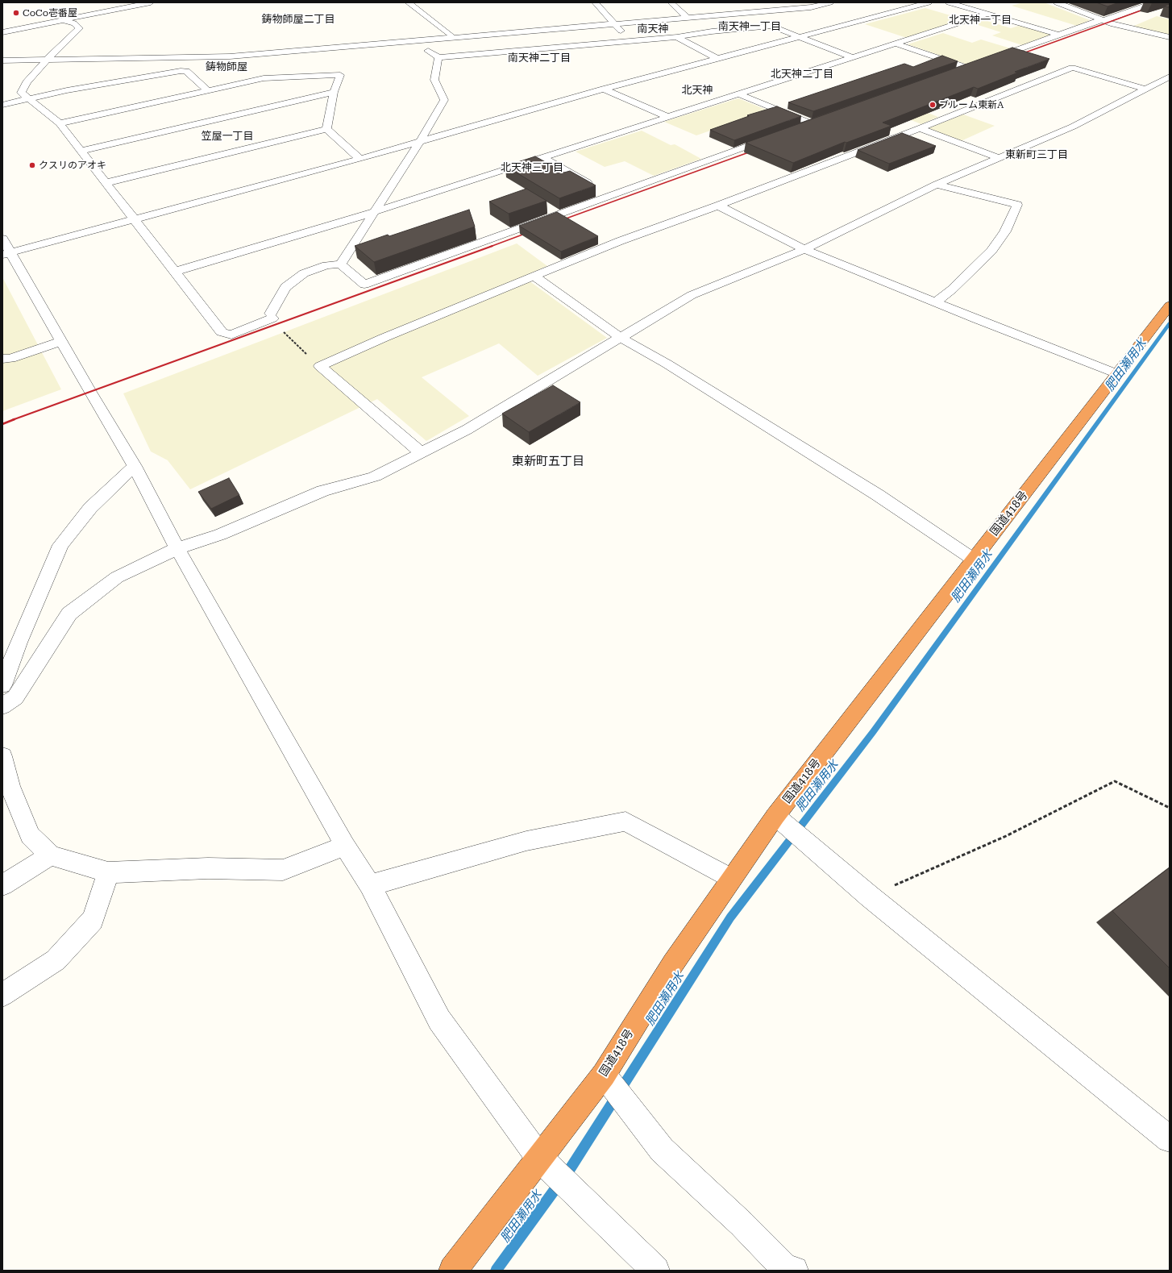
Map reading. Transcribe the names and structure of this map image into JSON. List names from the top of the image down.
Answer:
{
  "streets": {
    "highway": ["国道418号"]
  },
  "districts": [
    "鋳物師屋二丁目",
    "北天神一丁目",
    "南天神一丁目",
    "南天神",
    "南天神二丁目",
    "鋳物師屋",
    "北天神二丁目",
    "北天神",
    "笠屋一丁目",
    "東新町三丁目",
    "北天神三丁目",
    "東新町五丁目"
  ],
  "water": ["肥田瀬用水"],
  "places": ["CoCo壱番屋", "ブルーム東新A", "クスリのアオキ"]
}
